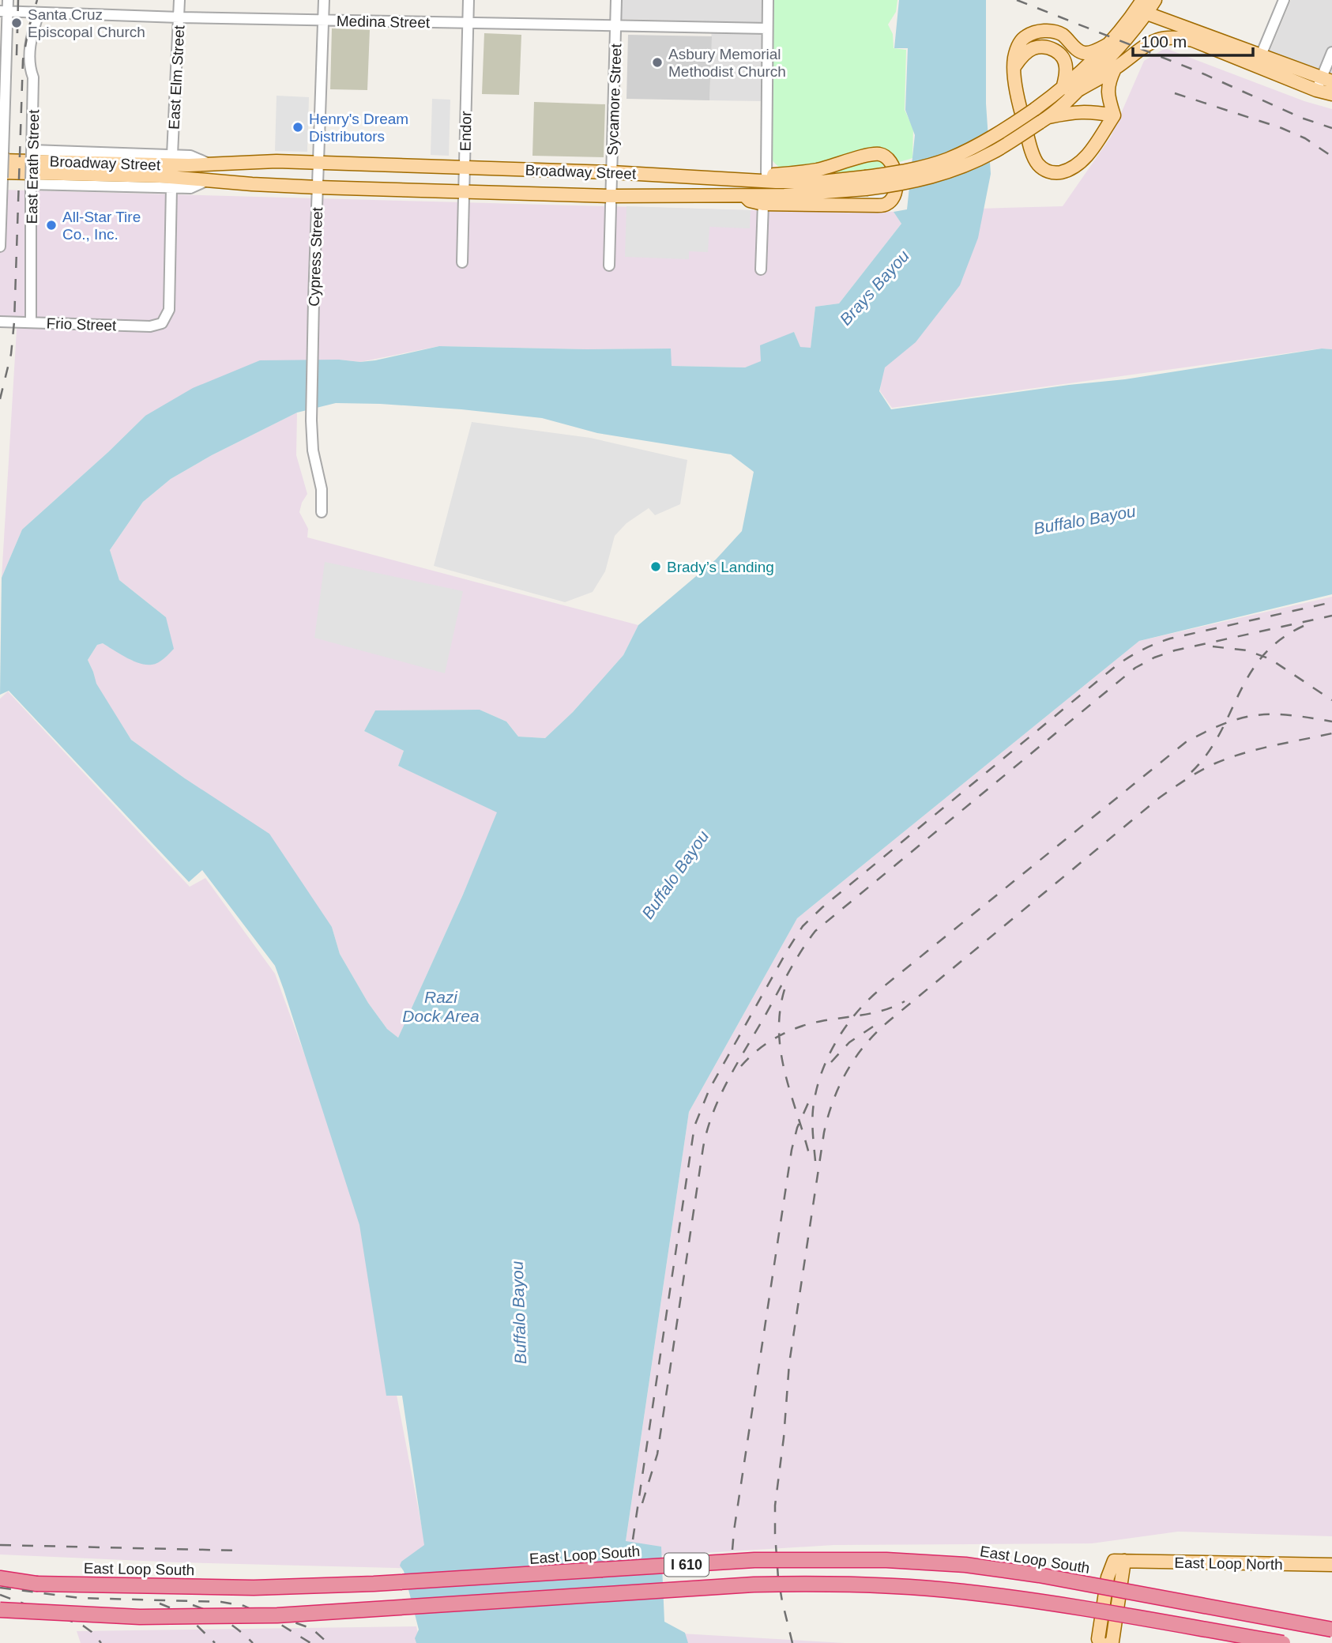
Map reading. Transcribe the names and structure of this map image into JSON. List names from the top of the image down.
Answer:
{
  "streets": {
    "highway": ["East Loop South", "I 610"],
    "main road": ["Broadway Street", "East Loop North"],
    "street": [
      "Medina Street",
      "East Elm Street",
      "Sycamore Street",
      "Endor",
      "East Erath Street",
      "Cypress Street",
      "Frio Street"
    ]
  },
  "crossings": [
    ["Medina Street", "East Elm Street"],
    ["Medina Street", "Sycamore Street"],
    ["Medina Street", "Endor"],
    ["Medina Street", "East Erath Street"],
    ["Medina Street", "Cypress Street"],
    ["East Elm Street", "Broadway Street"],
    ["Sycamore Street", "Broadway Street"],
    ["Endor", "Broadway Street"],
    ["Broadway Street", "East Erath Street"],
    ["Broadway Street", "Cypress Street"],
    ["Broadway Street", "Frio Street"],
    ["East Erath Street", "Frio Street"]
  ],
  "water": ["Brays Bayou", "Buffalo Bayou", "Razi Dock Area"],
  "places": [
    "Santa Cruz Episcopal Church",
    "Asbury Memorial Methodist Church",
    "Henry's Dream Distributors",
    "All-Star Tire Co., Inc.",
    "Brady’s Landing"
  ],
  "scale_bar": "100 m"
}
